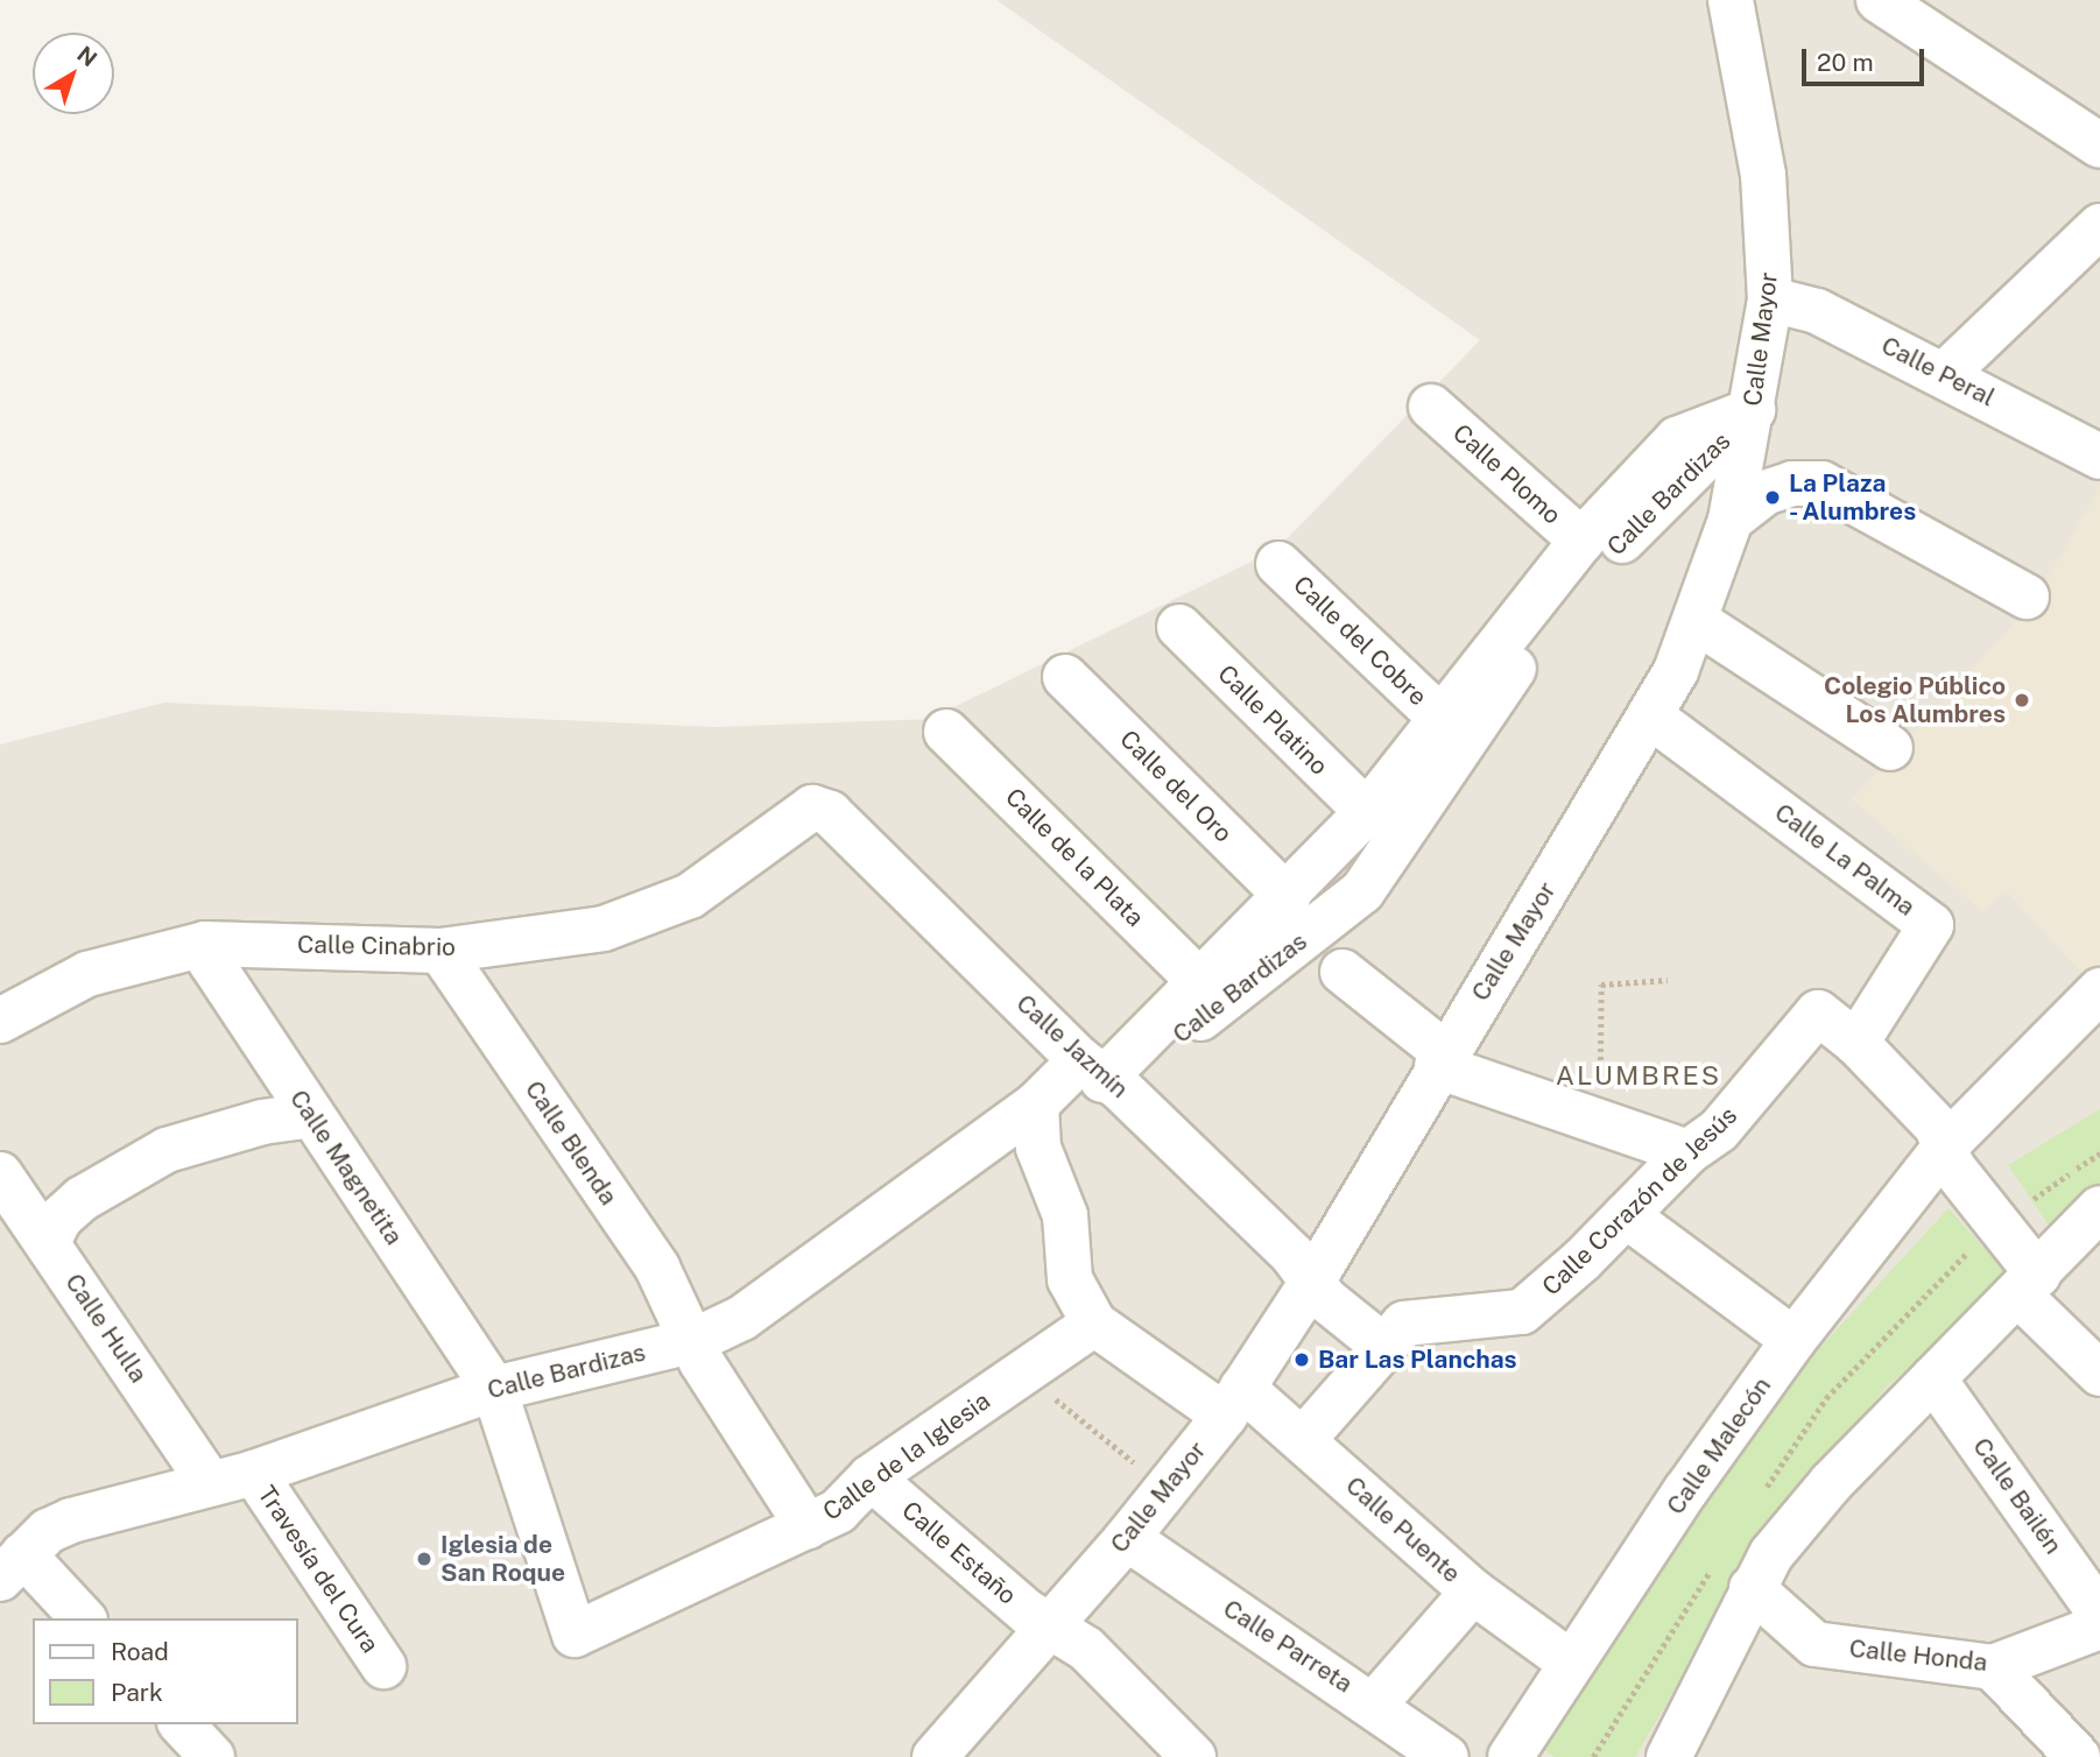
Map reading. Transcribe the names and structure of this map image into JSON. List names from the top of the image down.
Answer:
{
  "streets": {
    "street": [
      "Calle Mayor",
      "Calle Peral",
      "Calle Plomo",
      "Calle Bardizas",
      "Calle del Cobre",
      "Calle Platino",
      "Calle del Oro",
      "Calle de la Plata",
      "Calle La Palma",
      "Calle Cinabrio",
      "Calle Jazmín",
      "Calle Blenda",
      "Calle Magnetita",
      "Calle Corazón de Jesús",
      "Calle Hulla",
      "Calle Malecón",
      "Calle de la Iglesia",
      "Calle Bailén",
      "Calle Puente",
      "Calle Estaño",
      "Travesía del Cura",
      "Calle Parreta",
      "Calle Honda"
    ]
  },
  "crossings": [
    ["Calle Mayor", "Calle Peral"],
    ["Calle Mayor", "Calle Bardizas"],
    ["Calle Mayor", "Calle La Palma"],
    ["Calle Mayor", "Calle Jazmín"],
    ["Calle Mayor", "Calle Puente"],
    ["Calle Mayor", "Calle Estaño"],
    ["Calle Mayor", "Calle Parreta"],
    ["Calle Plomo", "Calle Bardizas"],
    ["Calle Bardizas", "Calle del Cobre"],
    ["Calle Bardizas", "Calle Platino"],
    ["Calle Bardizas", "Calle del Oro"],
    ["Calle Bardizas", "Calle de la Plata"],
    ["Calle Bardizas", "Calle Jazmín"],
    ["Calle Bardizas", "Calle Blenda"],
    ["Calle Bardizas", "Calle Magnetita"],
    ["Calle Bardizas", "Calle Hulla"],
    ["Calle Bardizas", "Travesía del Cura"],
    ["Calle La Palma", "Calle Corazón de Jesús"],
    ["Calle Cinabrio", "Calle Jazmín"],
    ["Calle Cinabrio", "Calle Blenda"],
    ["Calle Cinabrio", "Calle Magnetita"],
    ["Calle Jazmín", "Calle Corazón de Jesús"],
    ["Calle Blenda", "Calle de la Iglesia"],
    ["Calle Magnetita", "Calle de la Iglesia"],
    ["Calle Corazón de Jesús", "Calle Puente"],
    ["Calle Malecón", "Calle Puente"],
    ["Calle de la Iglesia", "Calle Puente"],
    ["Calle de la Iglesia", "Calle Estaño"]
  ],
  "districts": ["ALUMBRES"],
  "places": [
    "La Plaza - Alumbres",
    "Colegio Público Los Alumbres",
    "Bar Las Planchas",
    "Iglesia de San Roque"
  ],
  "legend": ["Road", "Park"],
  "scale_bar": "20 m",
  "north": "top right"
}
